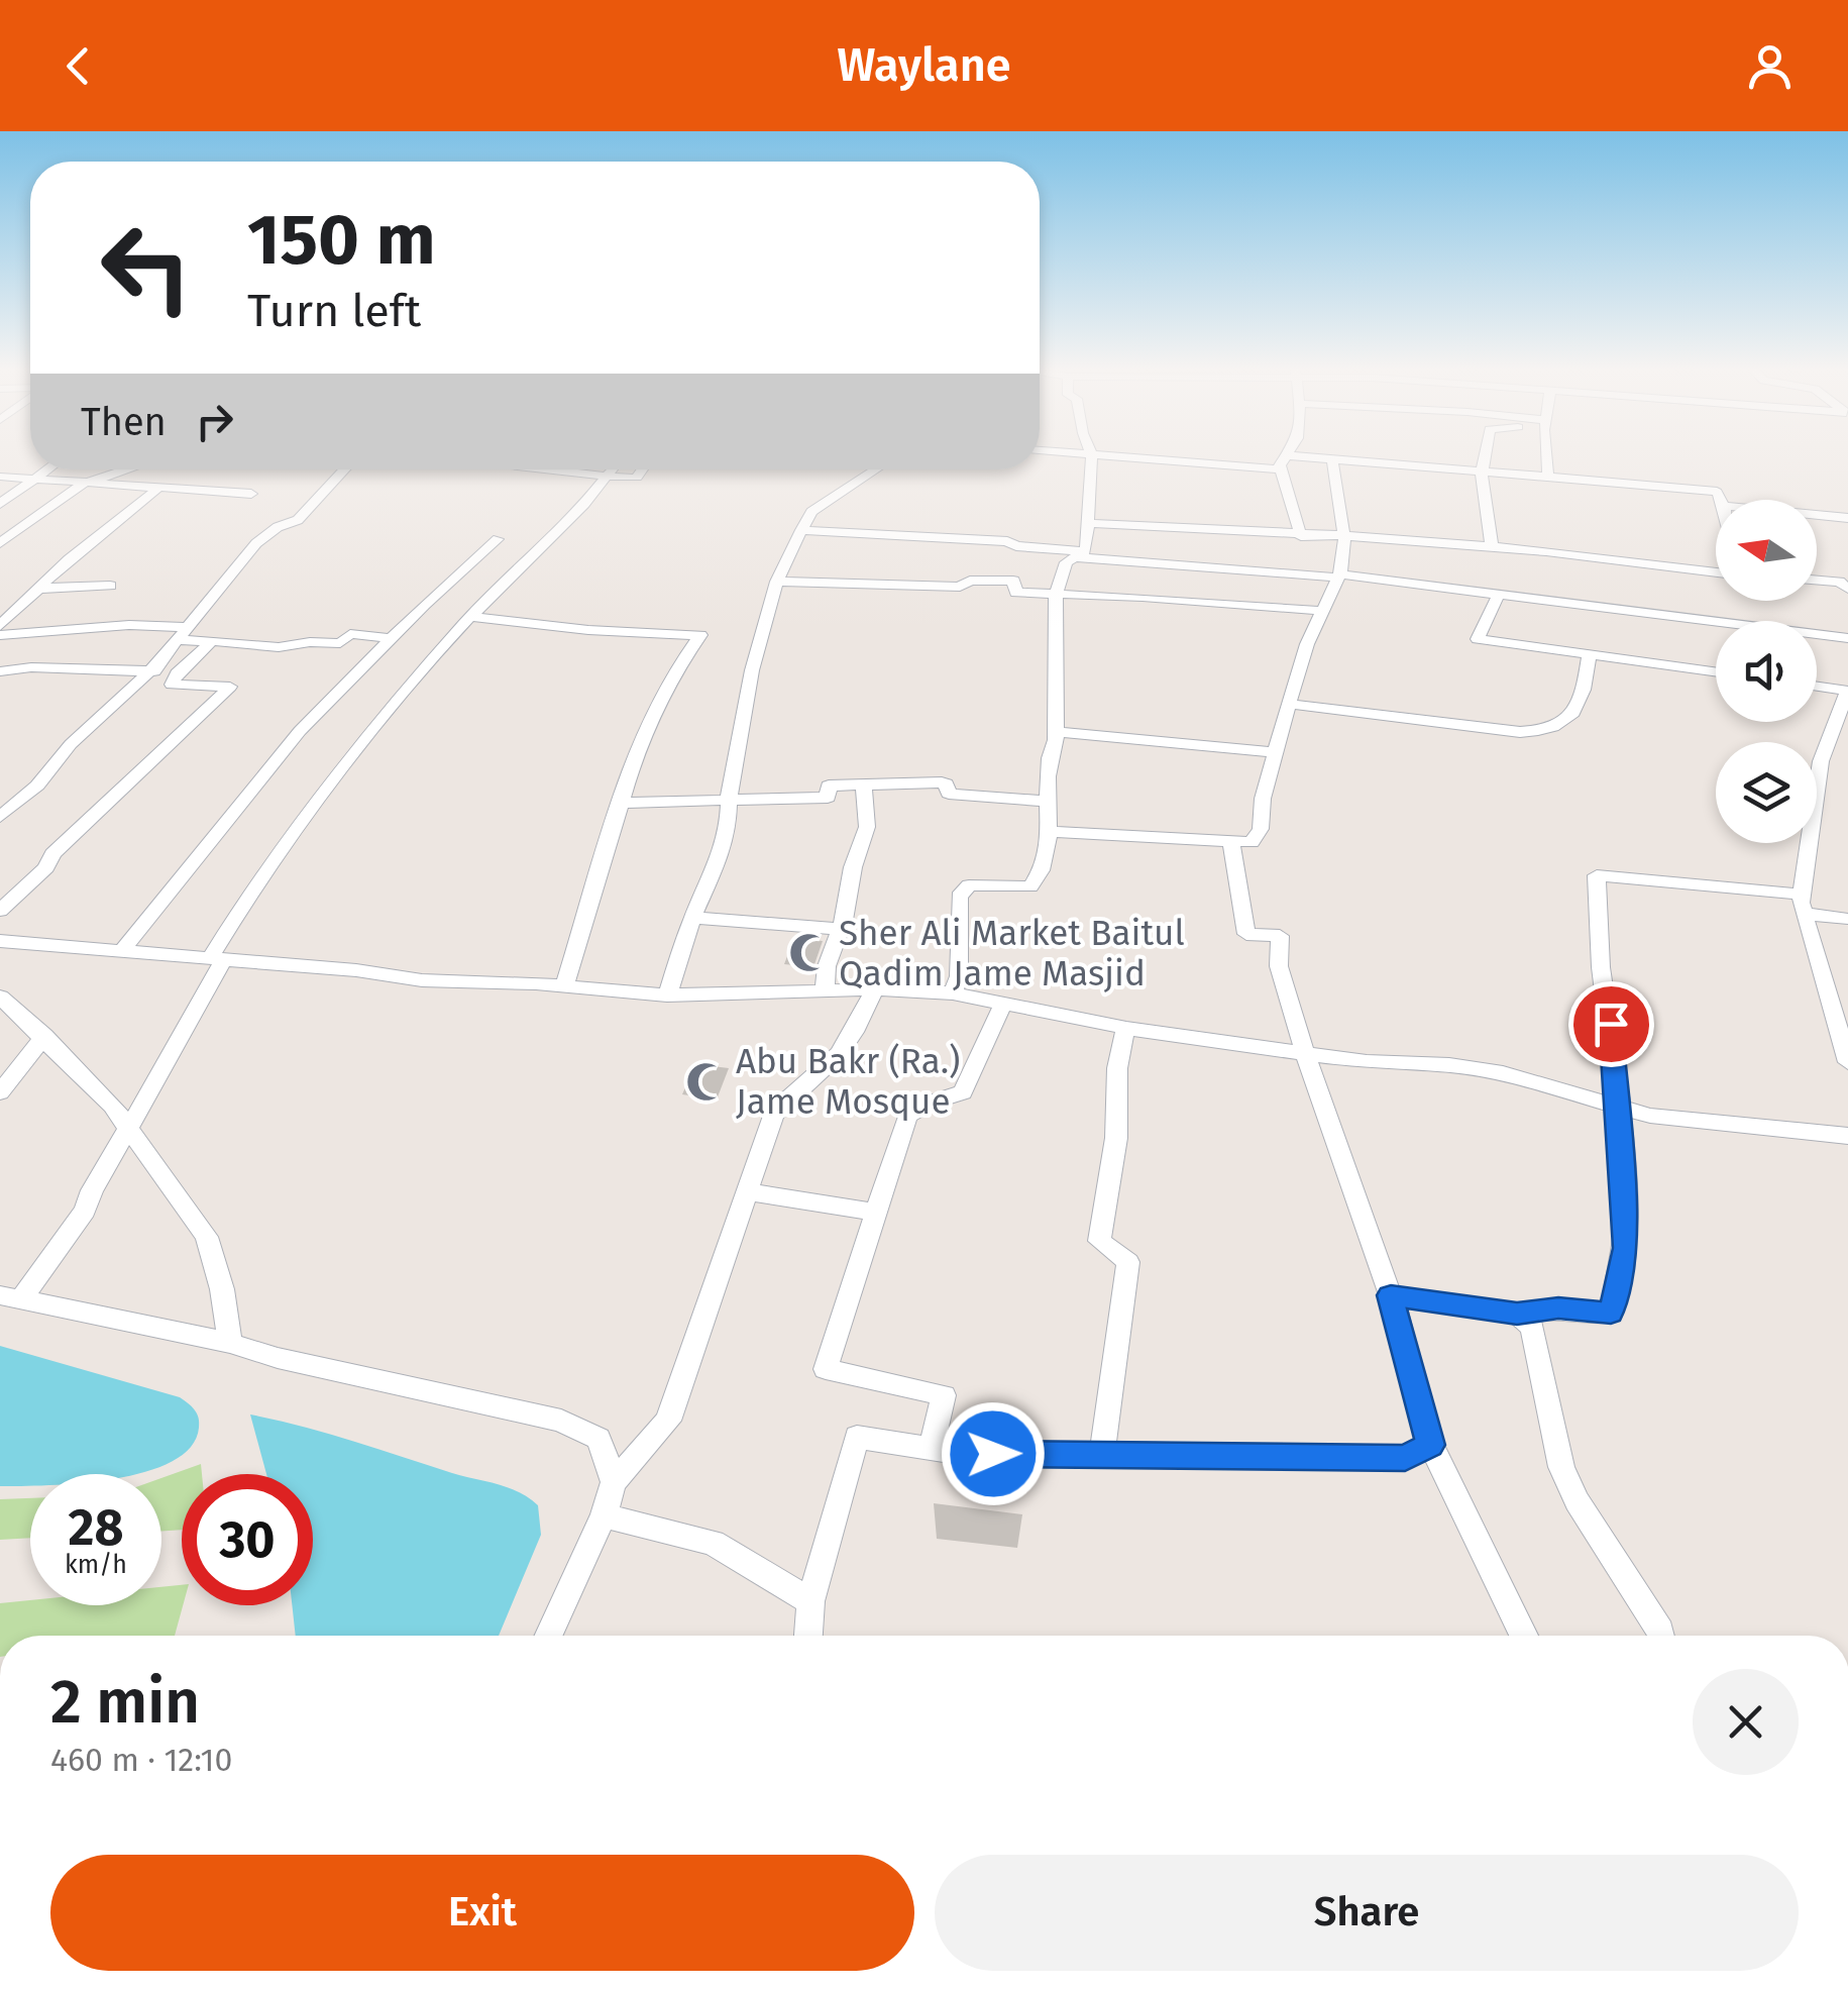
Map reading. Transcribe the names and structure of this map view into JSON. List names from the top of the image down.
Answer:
{
  "places": {
    "mosque": ["Sher Ali Market Baitul Qadim Jame Masjid", "Abu Bakr (Ra.) Jame Mosque"]
  },
  "north": "left",
  "page": {
    "header": "Waylane",
    "turn": ["150 m", "Turn left"],
    "then": "Then",
    "speed": "28 km/h",
    "limit": "30",
    "heading": ["2 min", "460 m · 12:10"],
    "buttons": ["Exit", "Share"]
  }
}
